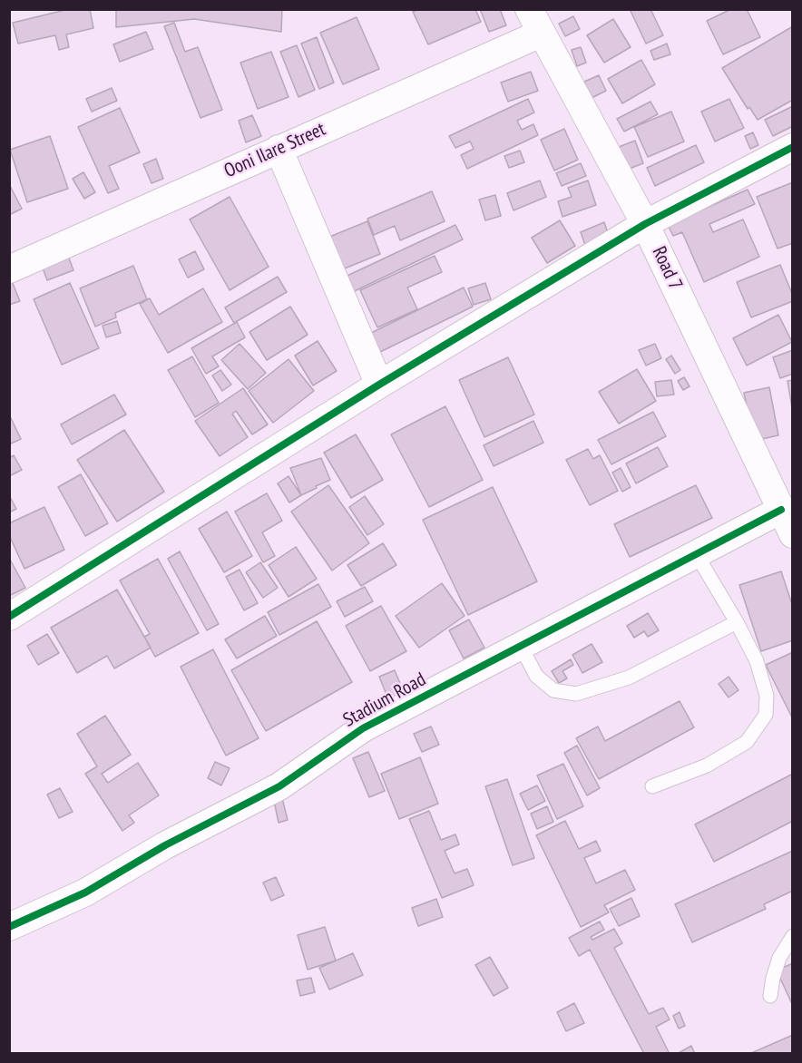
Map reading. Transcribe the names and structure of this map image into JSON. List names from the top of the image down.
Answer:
{
  "streets": {
    "street": ["Ooni Ilare Street", "Road 7", "Stadium Road"]
  },
  "crossings": [
    ["Ooni Ilare Street", "Road 7"],
    ["Road 7", "Stadium Road"]
  ]
}
